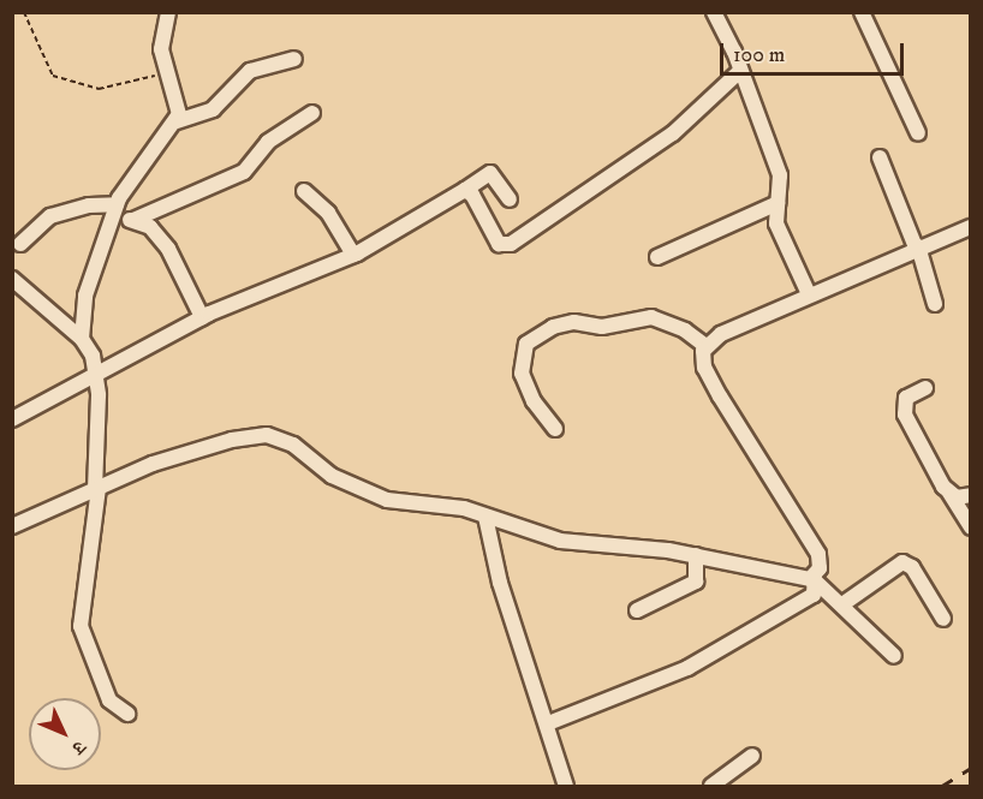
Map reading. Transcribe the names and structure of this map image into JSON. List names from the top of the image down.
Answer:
{
  "scale_bar": "100 m",
  "north": "bottom right"
}
